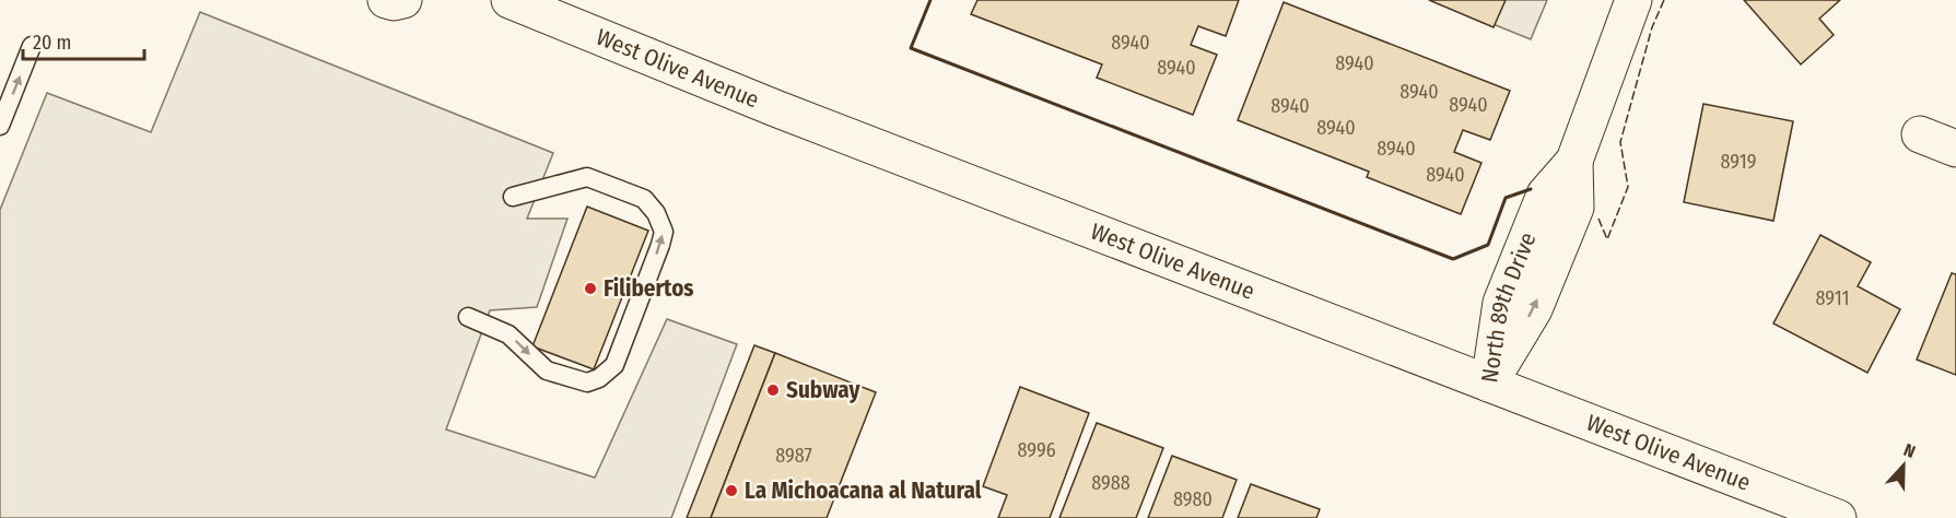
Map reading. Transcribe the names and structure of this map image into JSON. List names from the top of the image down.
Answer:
{
  "streets": {
    "main road": ["West Olive Avenue", "North 89th Drive"]
  },
  "crossings": [
    ["West Olive Avenue", "North 89th Drive"]
  ],
  "places": ["Filibertos", "Subway", "La Michoacana al Natural"],
  "house_numbers": [
    "8940",
    "8940",
    "8940",
    "8940",
    "8940",
    "8940",
    "8940",
    "8940",
    "8919",
    "8940",
    "8911",
    "8996",
    "8987",
    "8988",
    "8980"
  ],
  "scale_bar": "20 m",
  "north": "top"
}
